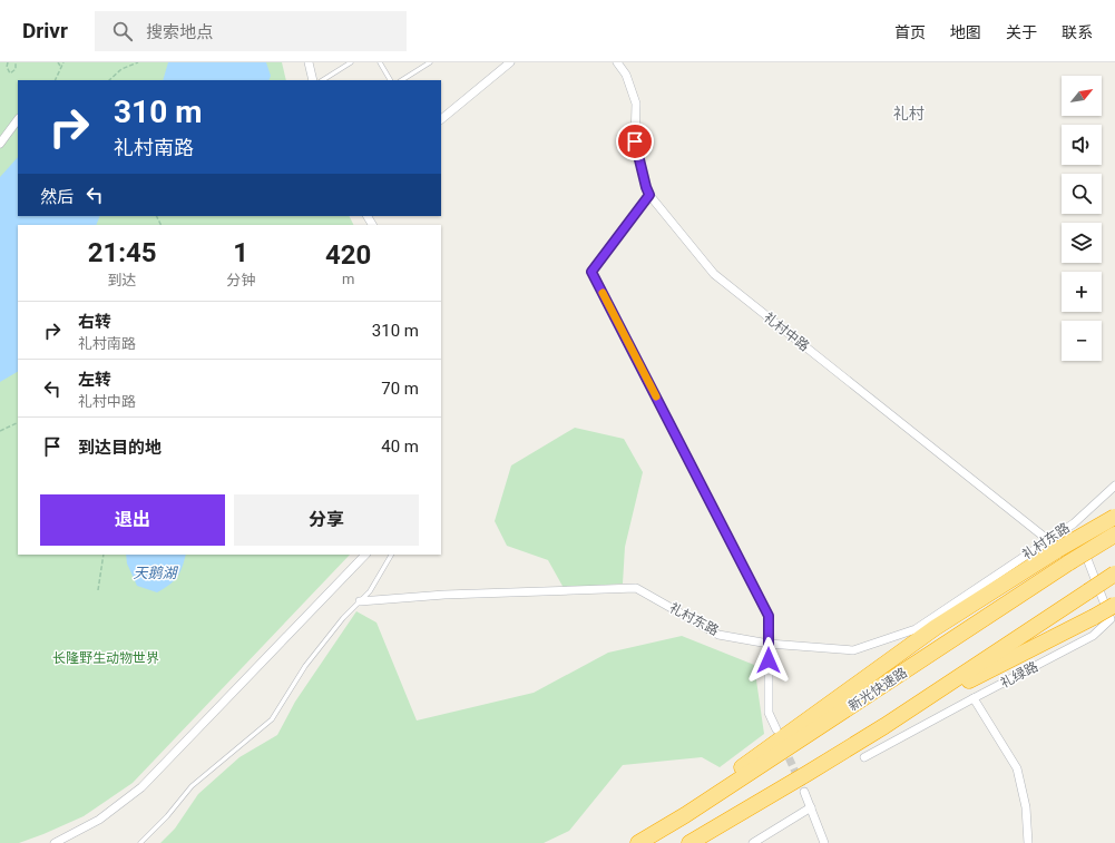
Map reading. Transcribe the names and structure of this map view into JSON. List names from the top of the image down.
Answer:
{
  "streets": {
    "highway": ["新光快速路"],
    "street": ["礼村中路", "礼村东路", "礼绿路"]
  },
  "crossings": [
    ["礼村中路", "礼村东路"],
    ["礼村东路", "礼绿路"]
  ],
  "districts": ["礼村"],
  "water": ["天鹅湖"],
  "parks": ["长隆野生动物世界"],
  "north": "top right",
  "page": {
    "header": "Drivr",
    "search": "搜索地点",
    "nav": [
      "首页",
      "地图",
      "关于",
      "联系"
    ],
    "map_buttons": ["+", "−"],
    "turn": ["310 m", "礼村南路"],
    "then": "然后",
    "eta": [
      "21:45",
      "到达",
      "1",
      "分钟",
      "420",
      "m"
    ],
    "list": [
      {
        "name": "右转",
        "note": "礼村南路",
        "value": "310 m"
      },
      {
        "name": "左转",
        "note": "礼村中路",
        "value": "70 m"
      },
      {
        "name": "到达目的地",
        "value": "40 m"
      }
    ],
    "buttons": ["退出", "分享"]
  }
}
